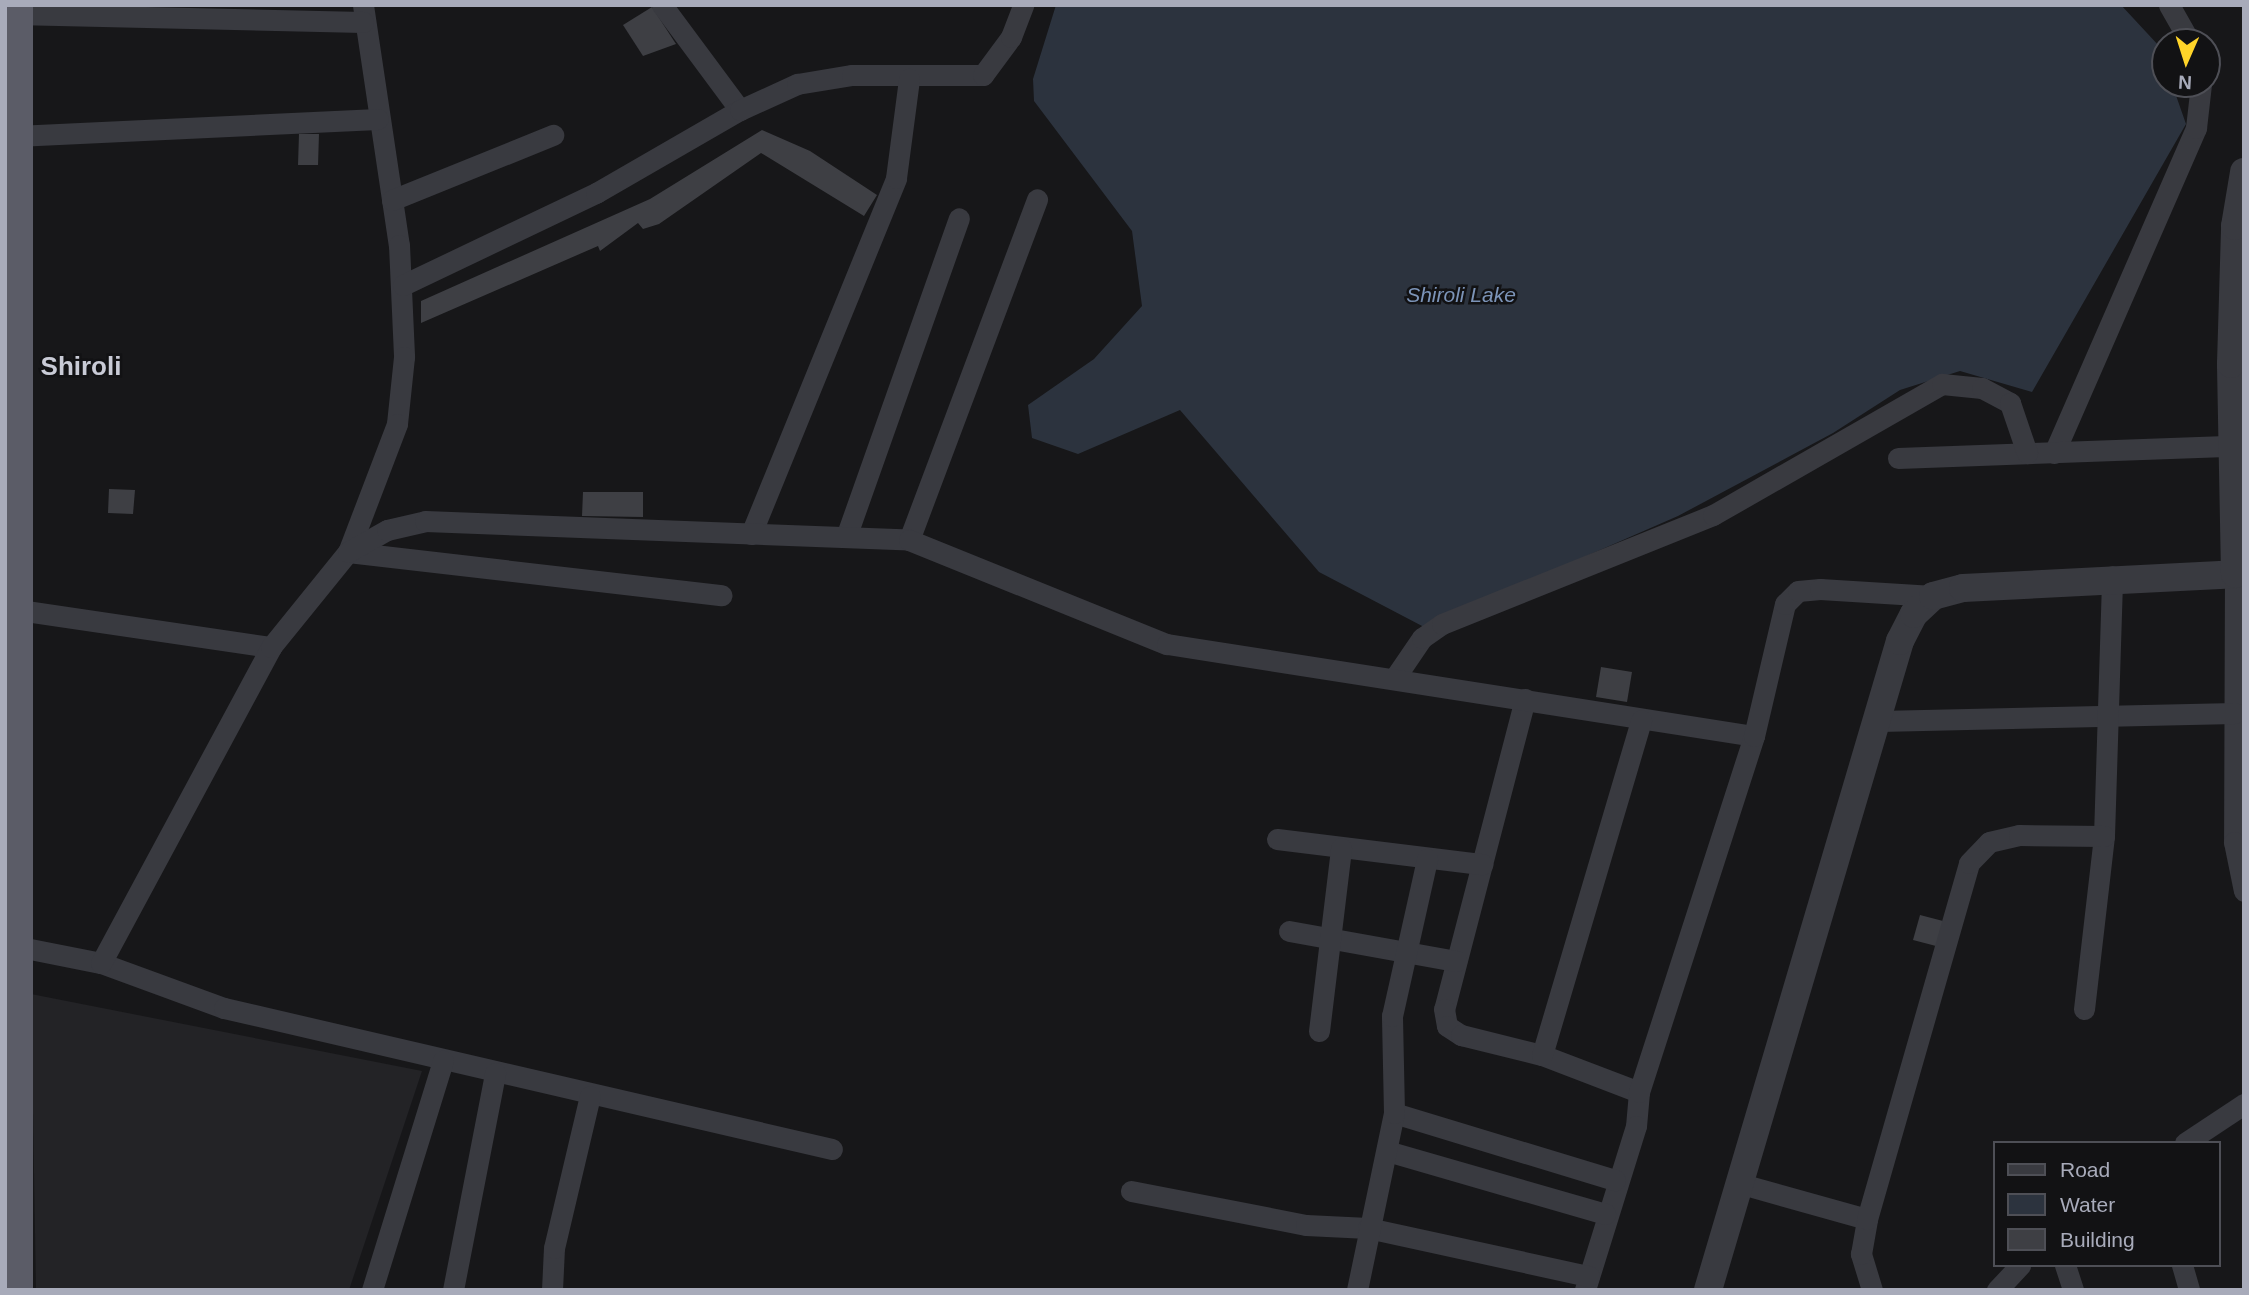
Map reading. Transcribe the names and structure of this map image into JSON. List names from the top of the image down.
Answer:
{
  "districts": ["Shiroli"],
  "water": ["Shiroli Lake"],
  "legend": ["Road", "Water", "Building"],
  "north": "bottom"
}
